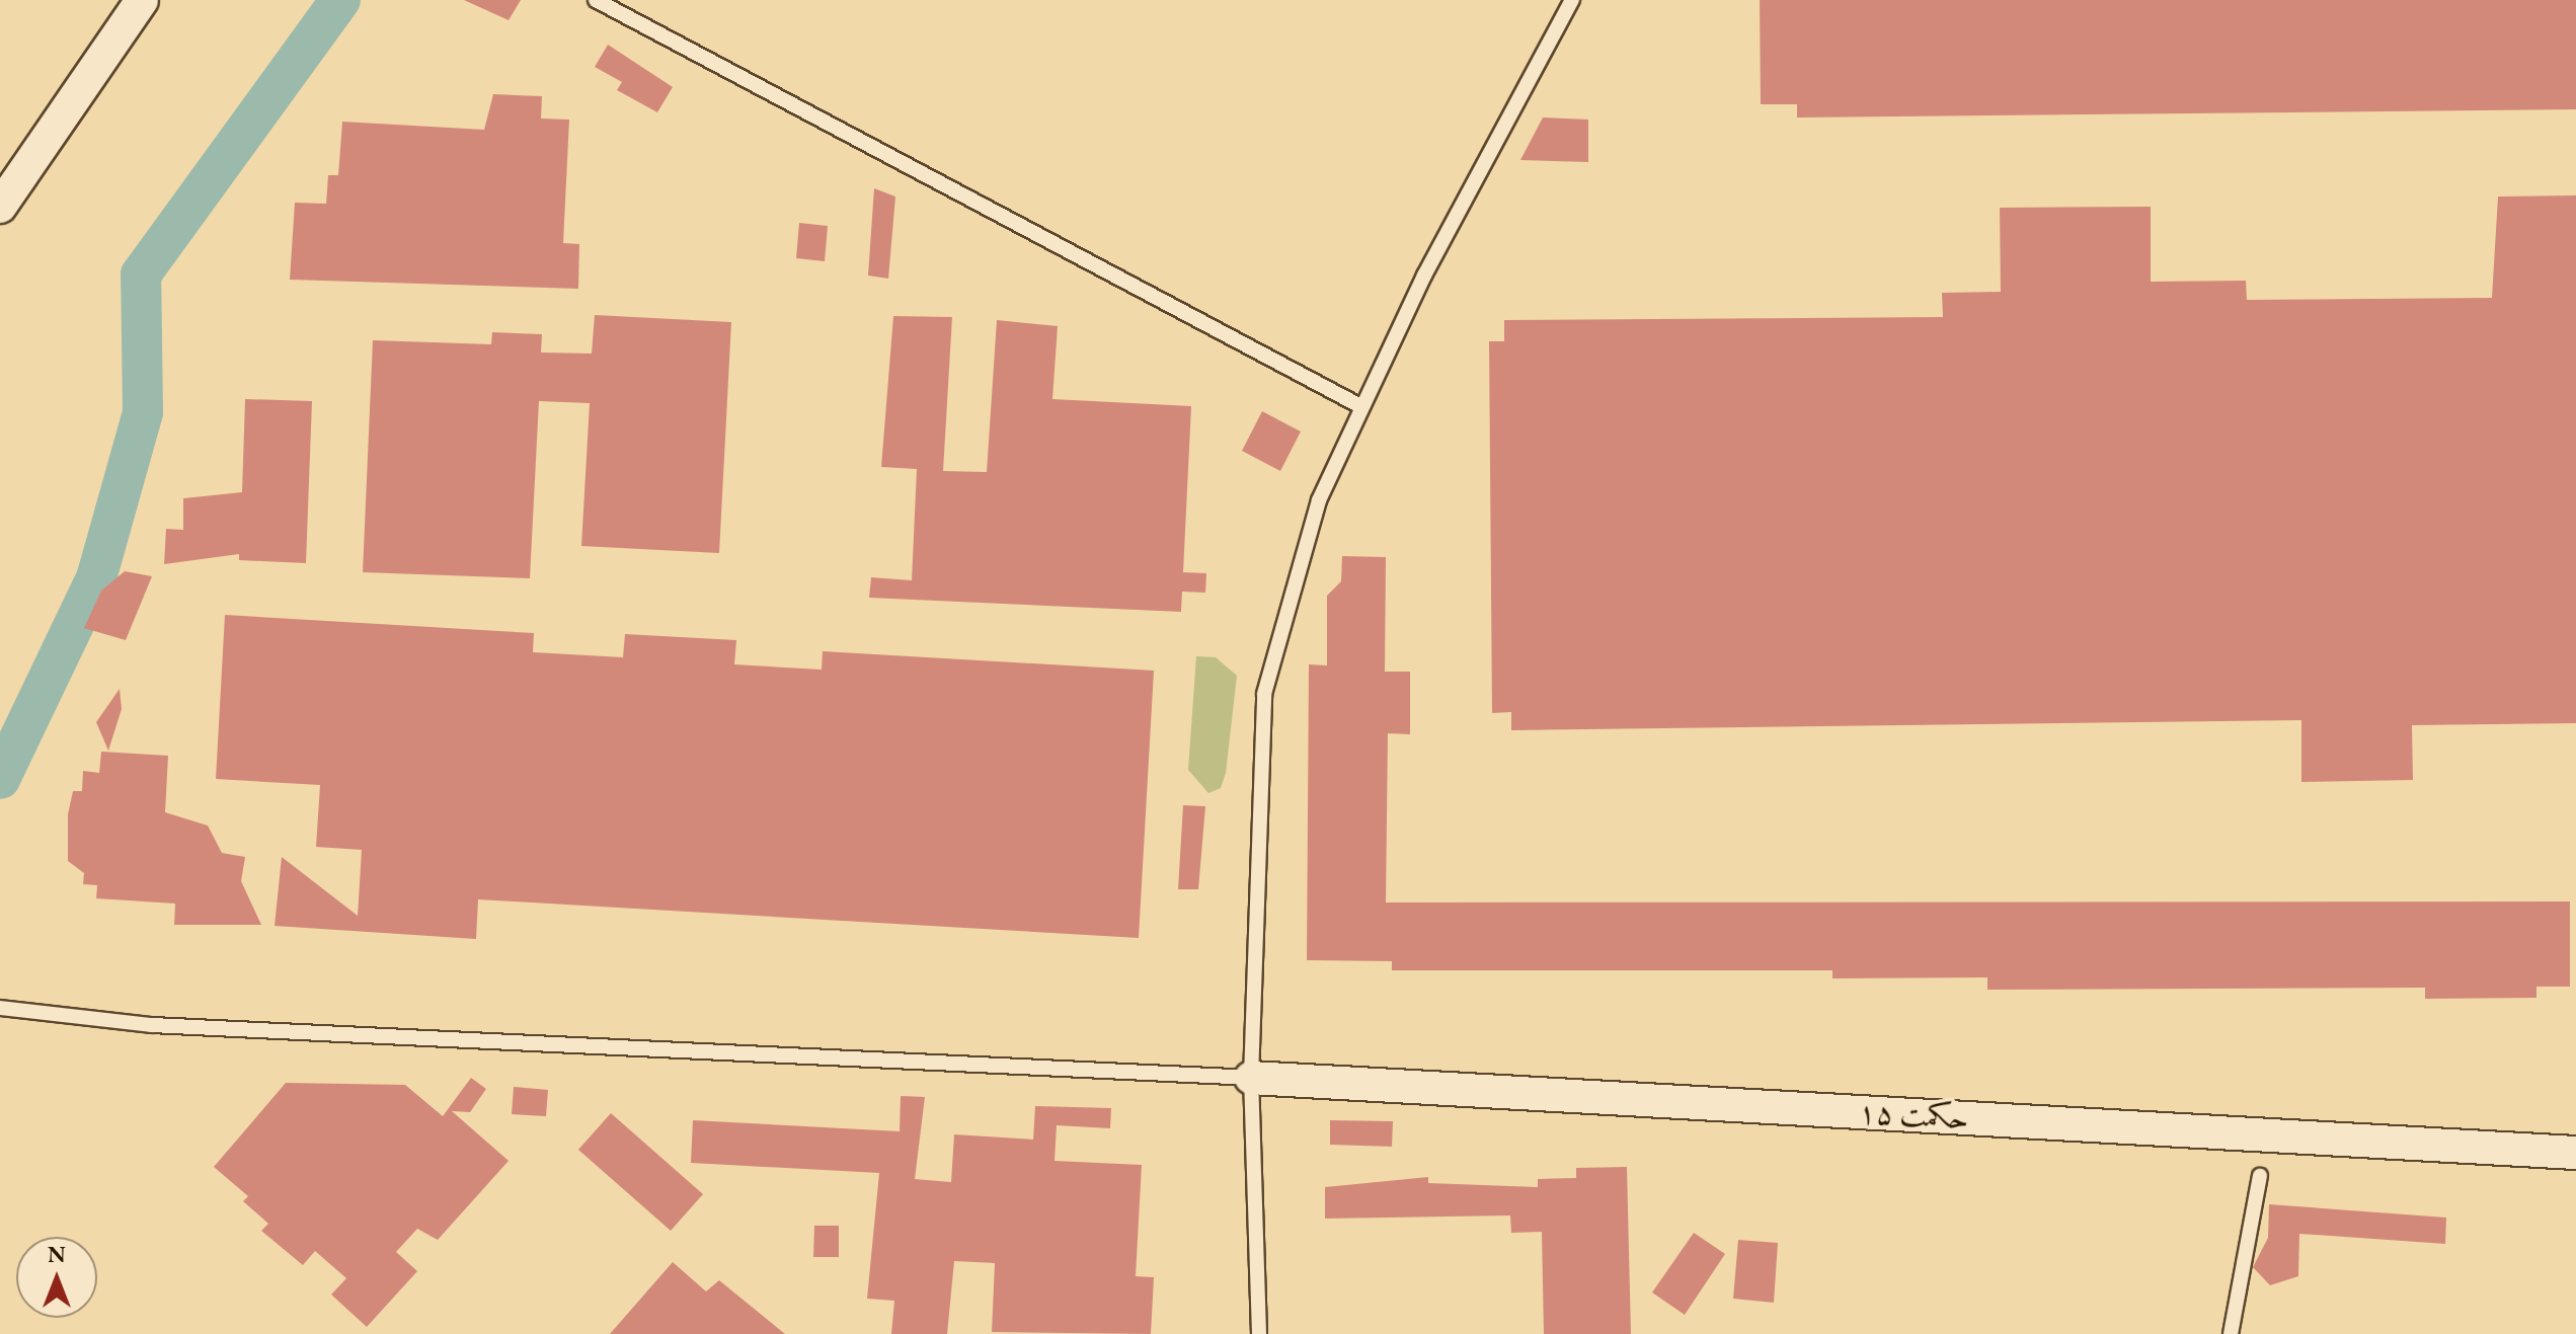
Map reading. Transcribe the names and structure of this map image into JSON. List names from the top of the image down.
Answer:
{
  "streets": {
    "street": ["حکمت ۱۵"]
  },
  "north": "top"
}
